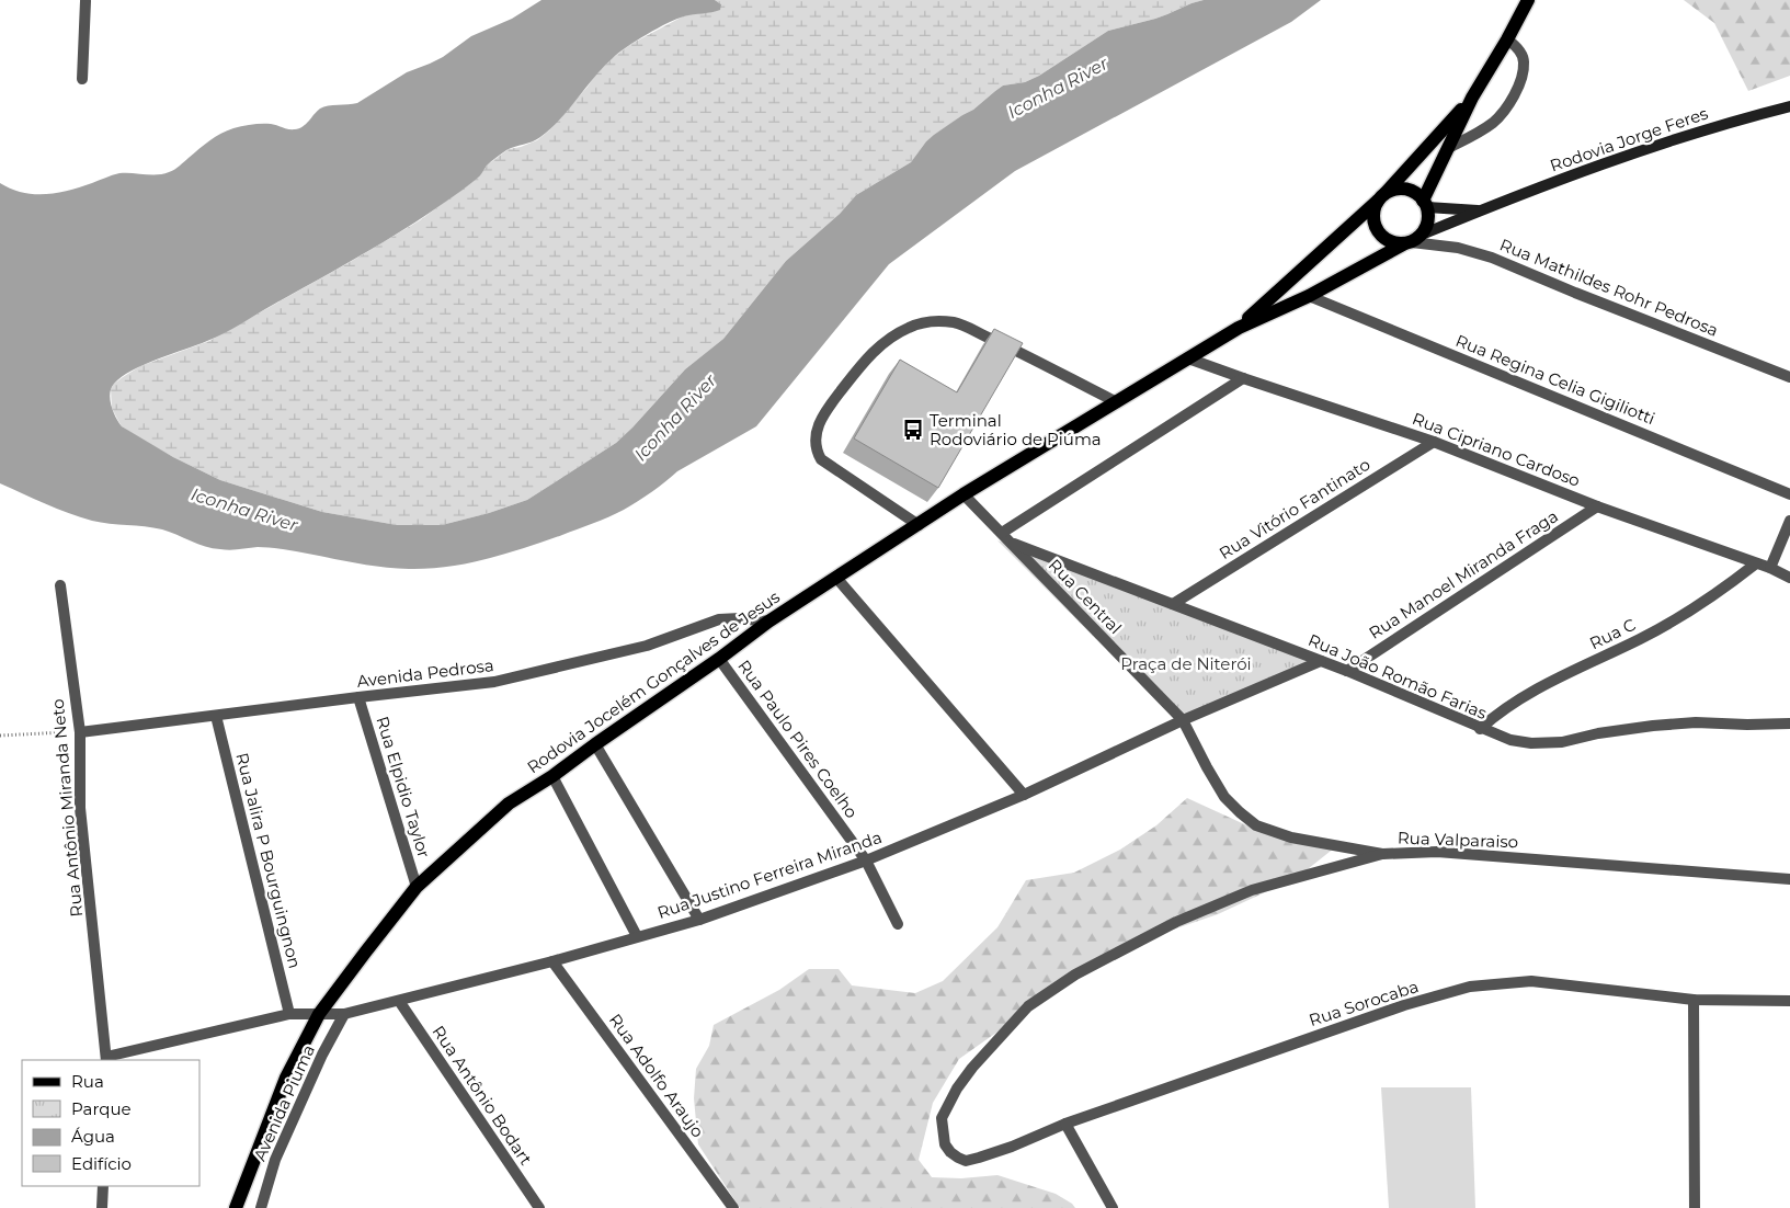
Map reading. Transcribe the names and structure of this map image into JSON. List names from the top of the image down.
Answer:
{
  "streets": {
    "main road": ["Rodovia Jorge Feres", "Rodovia Jocelém Gonçalves de Jesus"],
    "street": [
      "Rua Mathildes Rohr Pedrosa",
      "Rua Regina Celia Gigiliotti",
      "Rua Cipriano Cardoso",
      "Rua Vitório Fantinato",
      "Rua Manoel Miranda Fraga",
      "Rua Central",
      "Rua C",
      "Avenida Pedrosa",
      "Rua João Romão Farias",
      "Rua Paulo Pires Coelho",
      "Rua Elpidio Taylor",
      "Rua Antônio Miranda Neto",
      "Rua Valparaiso",
      "Rua Jalira P Bourguingnon",
      "Rua Justino Ferreira Miranda",
      "Rua Sorocaba",
      "Rua Adolfo Araujo",
      "Rua Antônio Bodart",
      "Avenida Piuma"
    ]
  },
  "crossings": [
    ["Rodovia Jorge Feres", "Rua Mathildes Rohr Pedrosa"],
    ["Rodovia Jorge Feres", "Rodovia Jocelém Gonçalves de Jesus"],
    ["Rua Mathildes Rohr Pedrosa", "Rodovia Jocelém Gonçalves de Jesus"],
    ["Rua Regina Celia Gigiliotti", "Rodovia Jocelém Gonçalves de Jesus"],
    ["Rua Cipriano Cardoso", "Rua Vitório Fantinato"],
    ["Rua Cipriano Cardoso", "Rua Manoel Miranda Fraga"],
    ["Rua Cipriano Cardoso", "Rua C"],
    ["Rua Cipriano Cardoso", "Rodovia Jocelém Gonçalves de Jesus"],
    ["Rua Vitório Fantinato", "Rua João Romão Farias"],
    ["Rua Manoel Miranda Fraga", "Rua João Romão Farias"],
    ["Rua Central", "Rua João Romão Farias"],
    ["Rua Central", "Rodovia Jocelém Gonçalves de Jesus"],
    ["Rua Central", "Rua Valparaiso"],
    ["Rua Central", "Rua Justino Ferreira Miranda"],
    ["Rua C", "Rua João Romão Farias"],
    ["Avenida Pedrosa", "Rodovia Jocelém Gonçalves de Jesus"],
    ["Avenida Pedrosa", "Rua Elpidio Taylor"],
    ["Avenida Pedrosa", "Rua Antônio Miranda Neto"],
    ["Avenida Pedrosa", "Rua Jalira P Bourguingnon"],
    ["Rua João Romão Farias", "Rua Justino Ferreira Miranda"],
    ["Rodovia Jocelém Gonçalves de Jesus", "Rua Paulo Pires Coelho"],
    ["Rodovia Jocelém Gonçalves de Jesus", "Rua Elpidio Taylor"],
    ["Rodovia Jocelém Gonçalves de Jesus", "Rua Justino Ferreira Miranda"],
    ["Rua Paulo Pires Coelho", "Rua Justino Ferreira Miranda"],
    ["Rua Antônio Miranda Neto", "Rua Justino Ferreira Miranda"],
    ["Rua Valparaiso", "Rua Justino Ferreira Miranda"],
    ["Rua Valparaiso", "Rua Sorocaba"],
    ["Rua Jalira P Bourguingnon", "Rua Justino Ferreira Miranda"],
    ["Rua Justino Ferreira Miranda", "Rua Adolfo Araujo"],
    ["Rua Justino Ferreira Miranda", "Rua Antônio Bodart"],
    ["Rua Justino Ferreira Miranda", "Avenida Piuma"]
  ],
  "water": ["Iconha River"],
  "parks": ["Praça de Niterói"],
  "places": {
    "bus stop": ["Terminal Rodoviário de Piúma"]
  },
  "legend": [
    "Rua",
    "Parque",
    "Água",
    "Edifício"
  ]
}
